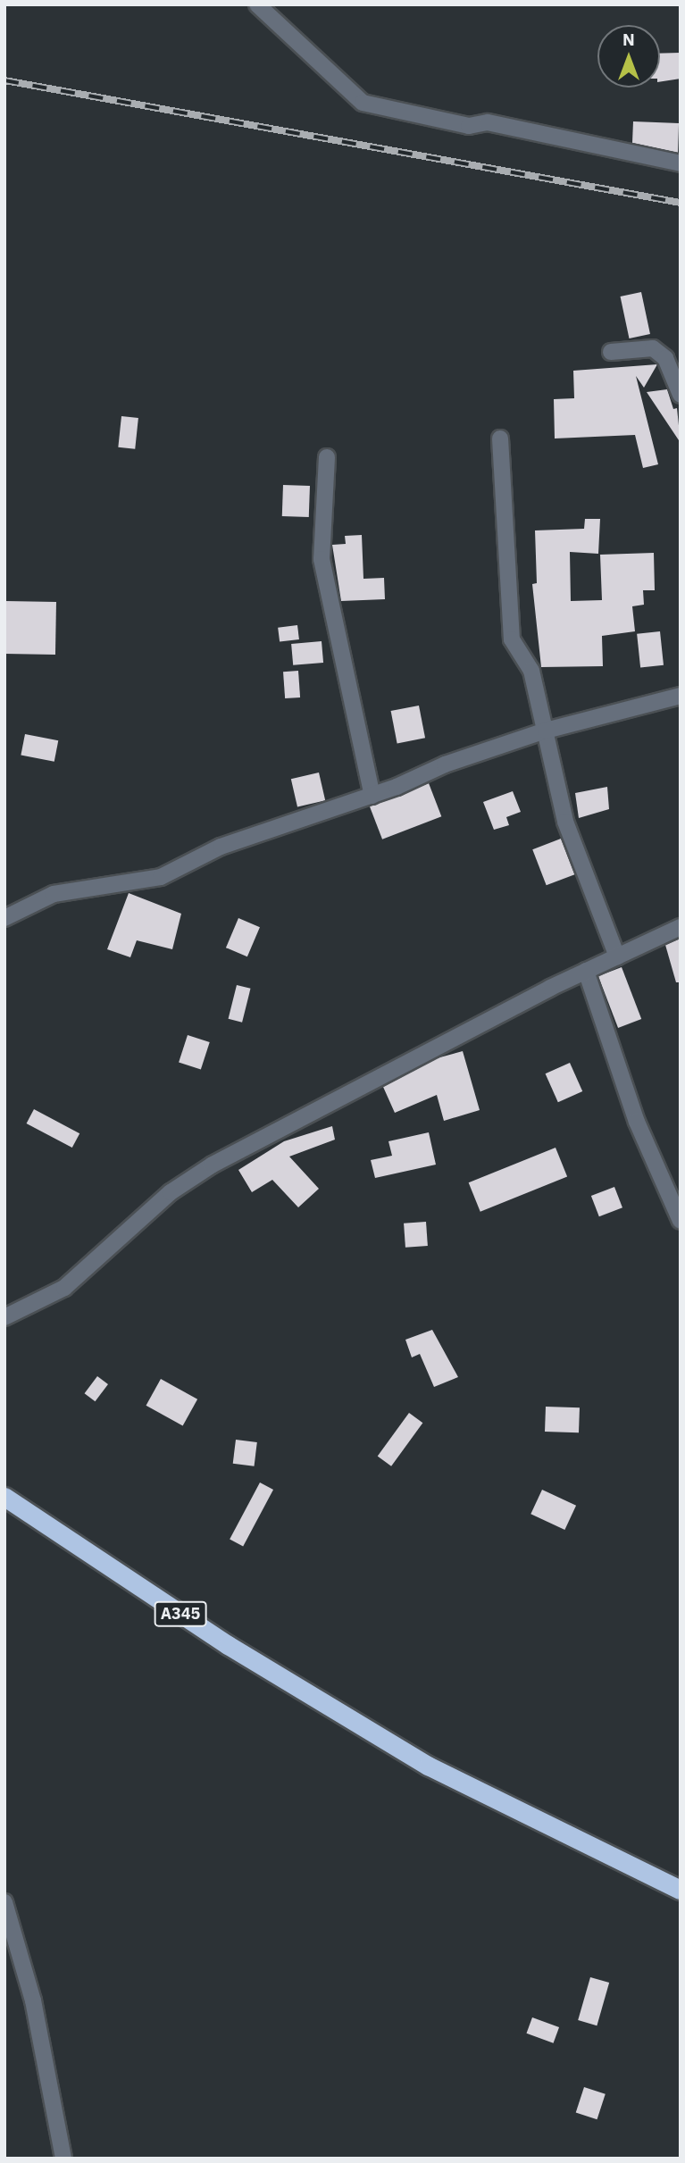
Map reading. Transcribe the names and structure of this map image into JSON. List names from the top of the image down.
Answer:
{
  "streets": {
    "highway": ["A345"]
  },
  "north": "top"
}
